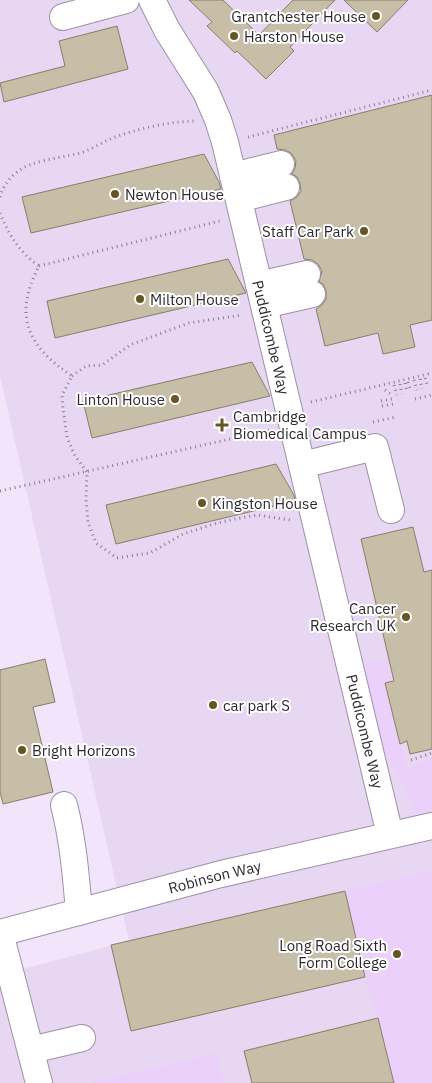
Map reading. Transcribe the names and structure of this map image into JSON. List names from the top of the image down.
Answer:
{
  "streets": {
    "lane": ["Puddicombe Way", "Robinson Way"]
  },
  "crossings": [
    ["Puddicombe Way", "Robinson Way"]
  ],
  "places": {
    "other": [
      "Grantchester House",
      "Harston House",
      "Newton House",
      "Staff Car Park",
      "Milton House",
      "Linton House",
      "Kingston House",
      "Cancer Research UK",
      "car park S",
      "Bright Horizons",
      "Long Road Sixth Form College"
    ],
    "health": ["Cambridge Biomedical Campus"]
  }
}
